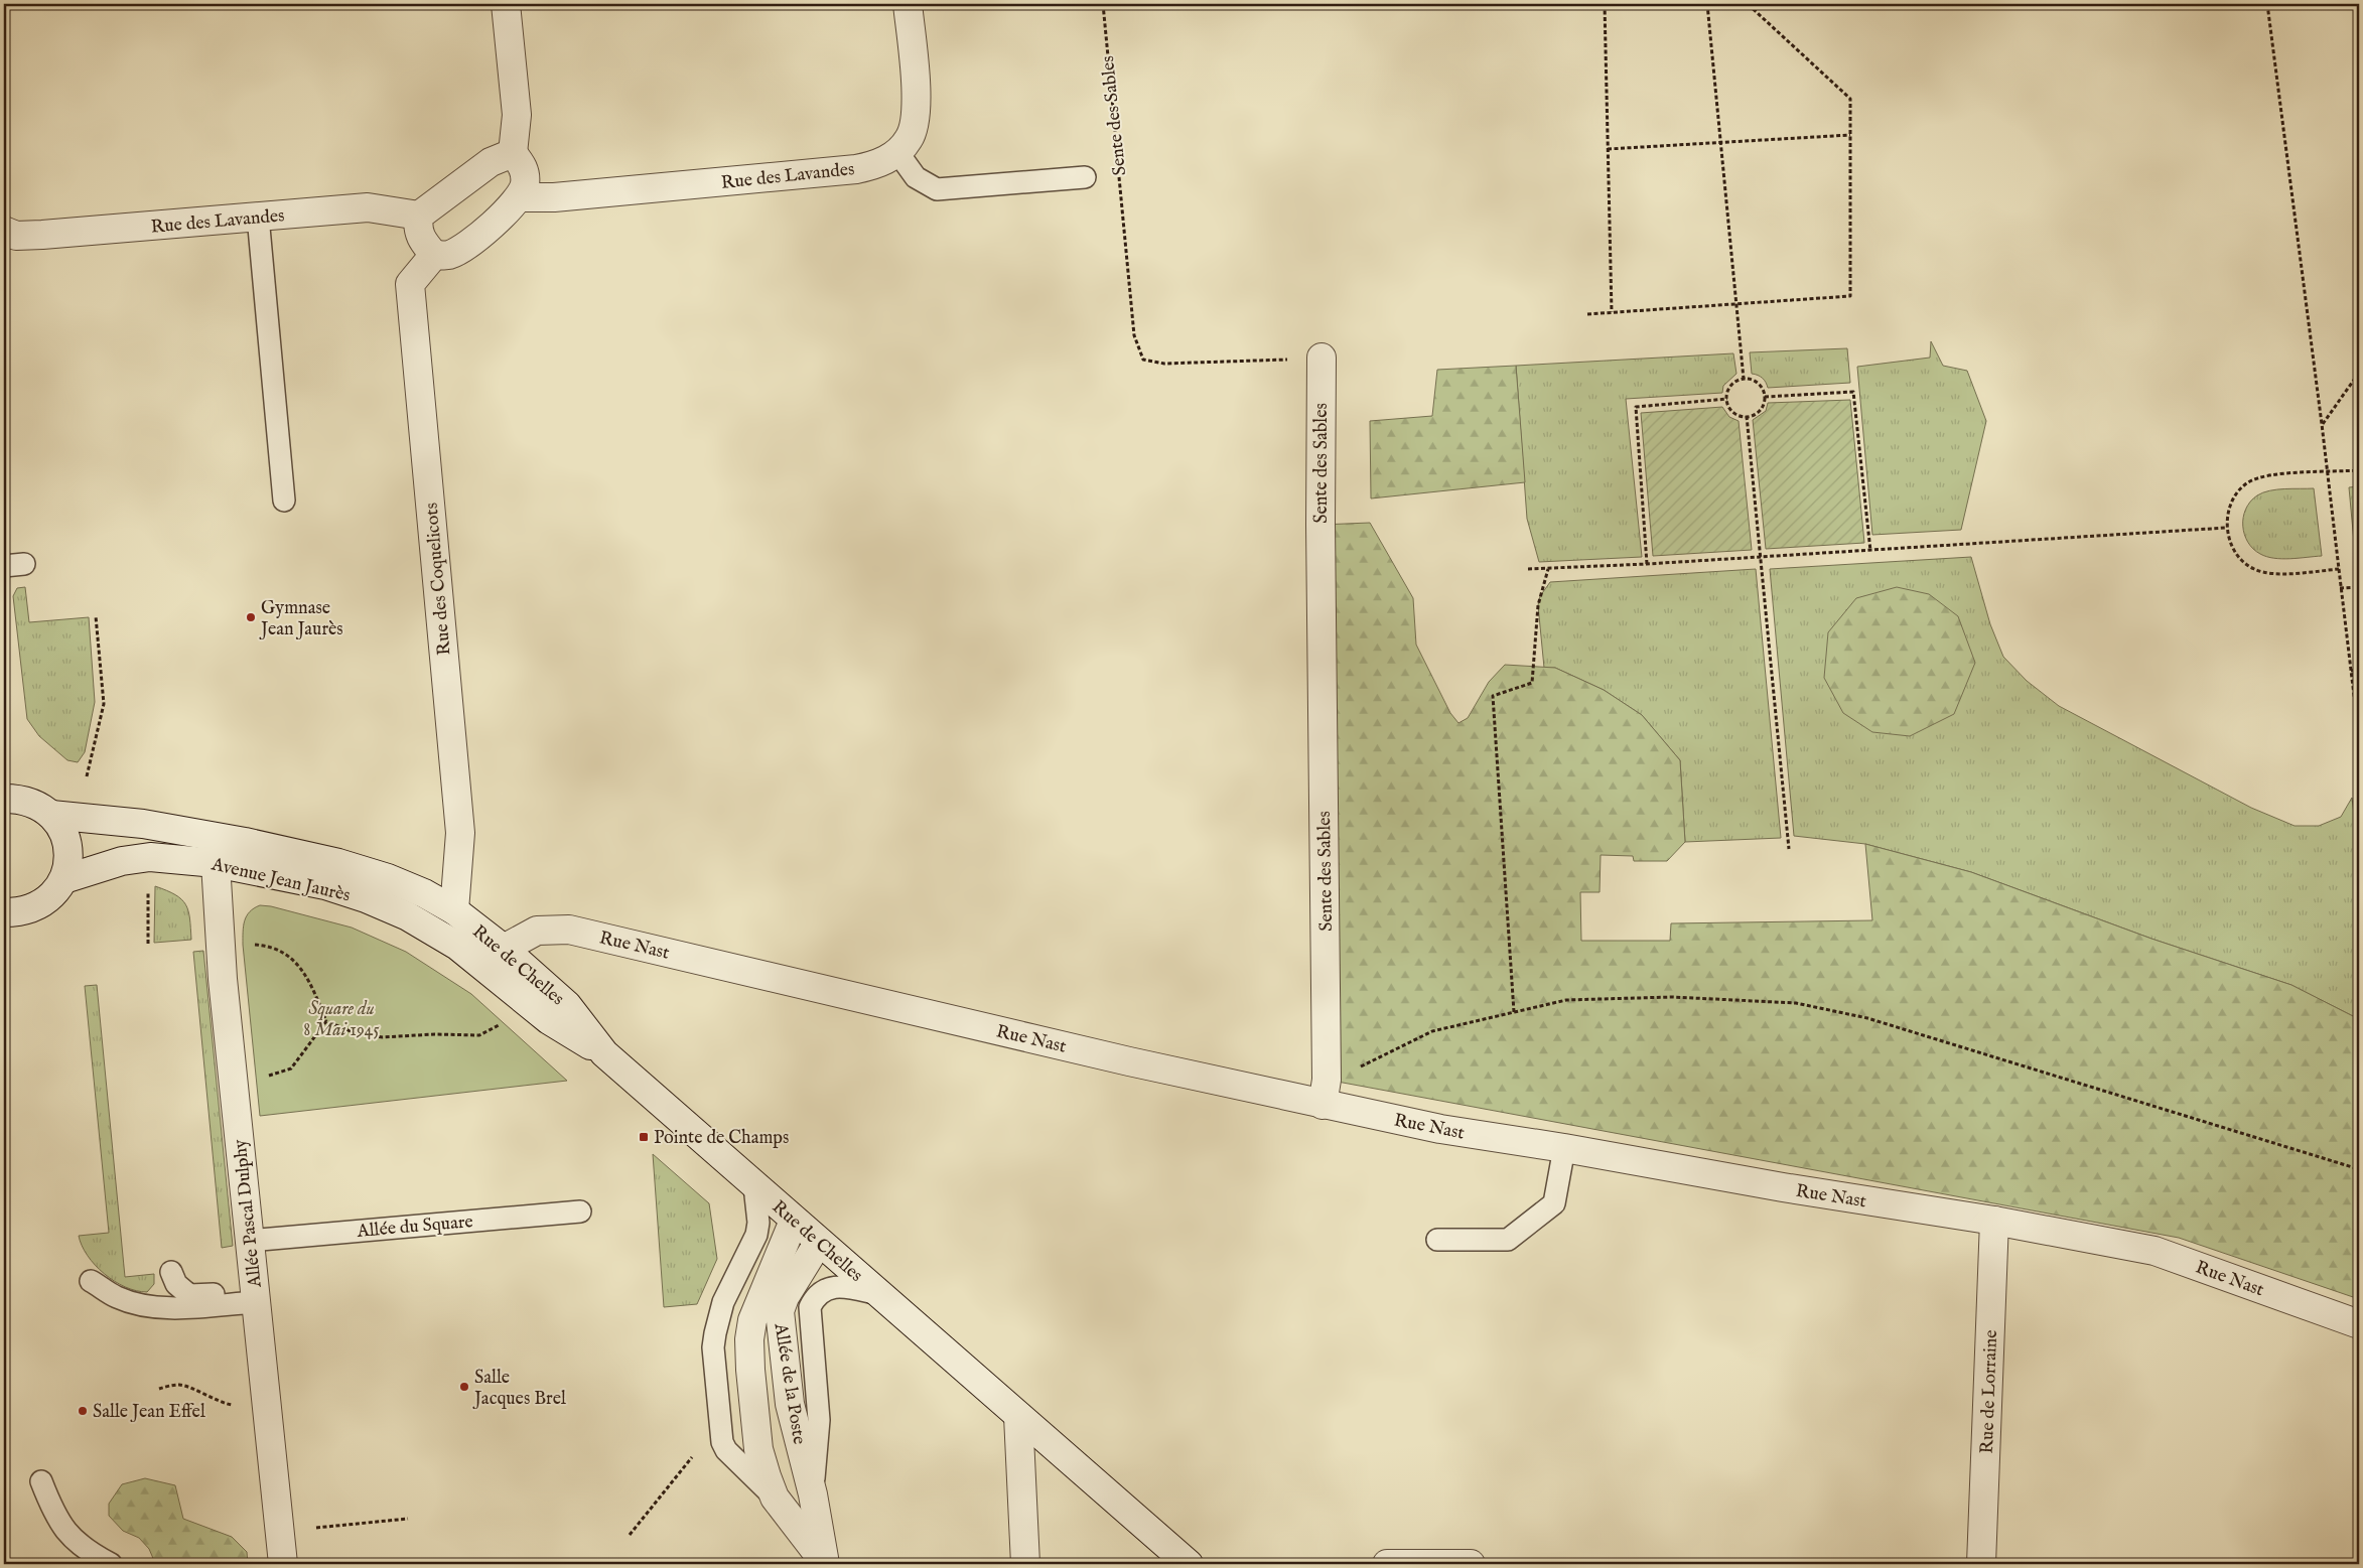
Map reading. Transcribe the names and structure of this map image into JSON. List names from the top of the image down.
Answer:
{
  "streets": {
    "street": [
      "Sente des Sables",
      "Rue des Lavandes",
      "Rue des Coquelicots",
      "Avenue Jean Jaurès",
      "Rue Nast",
      "Rue de Chelles",
      "Allée Pascal Dulphy",
      "Allée de la Poste",
      "Rue de Lorraine"
    ],
    "lane": ["Allée du Square"]
  },
  "crossings": [
    ["Sente des Sables", "Rue Nast"],
    ["Rue des Coquelicots", "Avenue Jean Jaurès"],
    ["Rue des Coquelicots", "Rue de Chelles"],
    ["Avenue Jean Jaurès", "Rue de Chelles"],
    ["Avenue Jean Jaurès", "Allée Pascal Dulphy"],
    ["Rue Nast", "Rue de Chelles"],
    ["Rue Nast", "Rue de Lorraine"],
    ["Rue de Chelles", "Allée de la Poste"],
    ["Allée Pascal Dulphy", "Allée du Square"]
  ],
  "parks": ["Square du 8 Mai 1945"],
  "places": {
    "other": ["Gymnase Jean Jaurès", "Salle Jacques Brel", "Salle Jean Effel"],
    "transit": ["Pointe de Champs"]
  }
}
